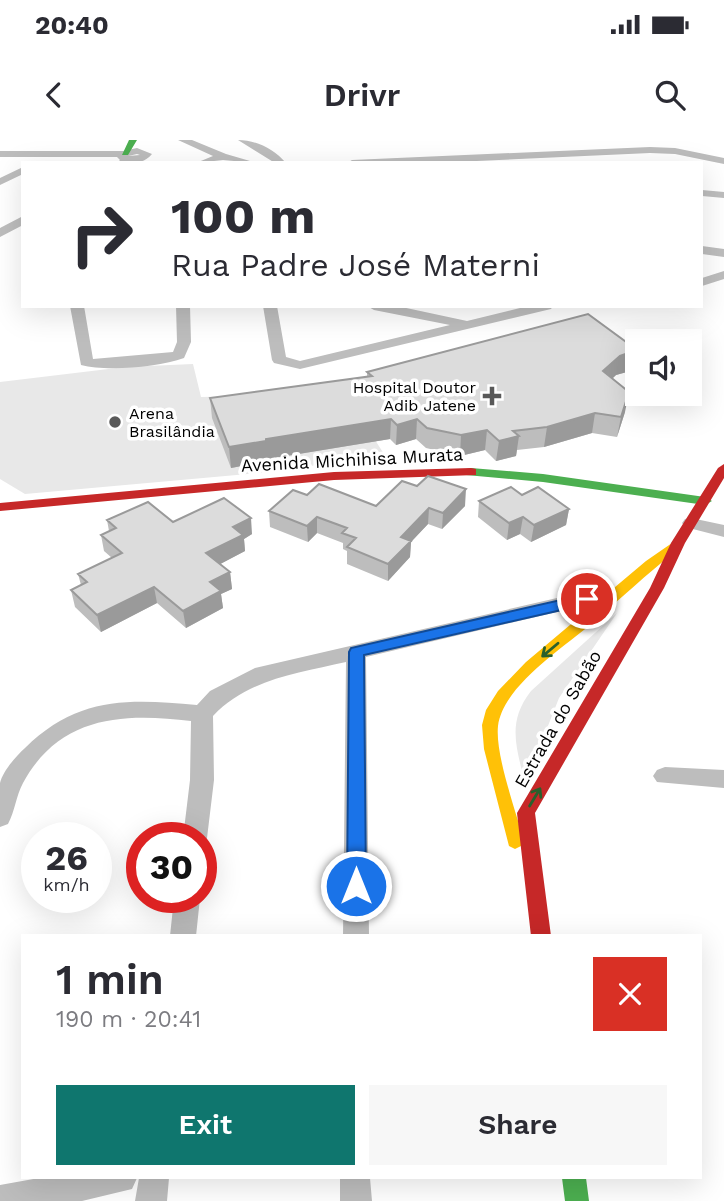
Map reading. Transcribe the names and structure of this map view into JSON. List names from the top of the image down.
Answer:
{
  "streets": {
    "street": ["Avenida Michihisa Murata", "Estrada do Sabão"]
  },
  "crossings": [
    ["Avenida Michihisa Murata", "Estrada do Sabão"]
  ],
  "places": {
    "health": ["Hospital Doutor Adib Jatene"],
    "other": ["Arena Brasilândia"]
  },
  "page": {
    "status": "20:40",
    "header": "Drivr",
    "turn": ["100 m", "Rua Padre José Materni"],
    "speed": "26 km/h",
    "limit": "30",
    "heading": ["1 min", "190 m · 20:41"],
    "buttons": ["Exit", "Share"]
  }
}
